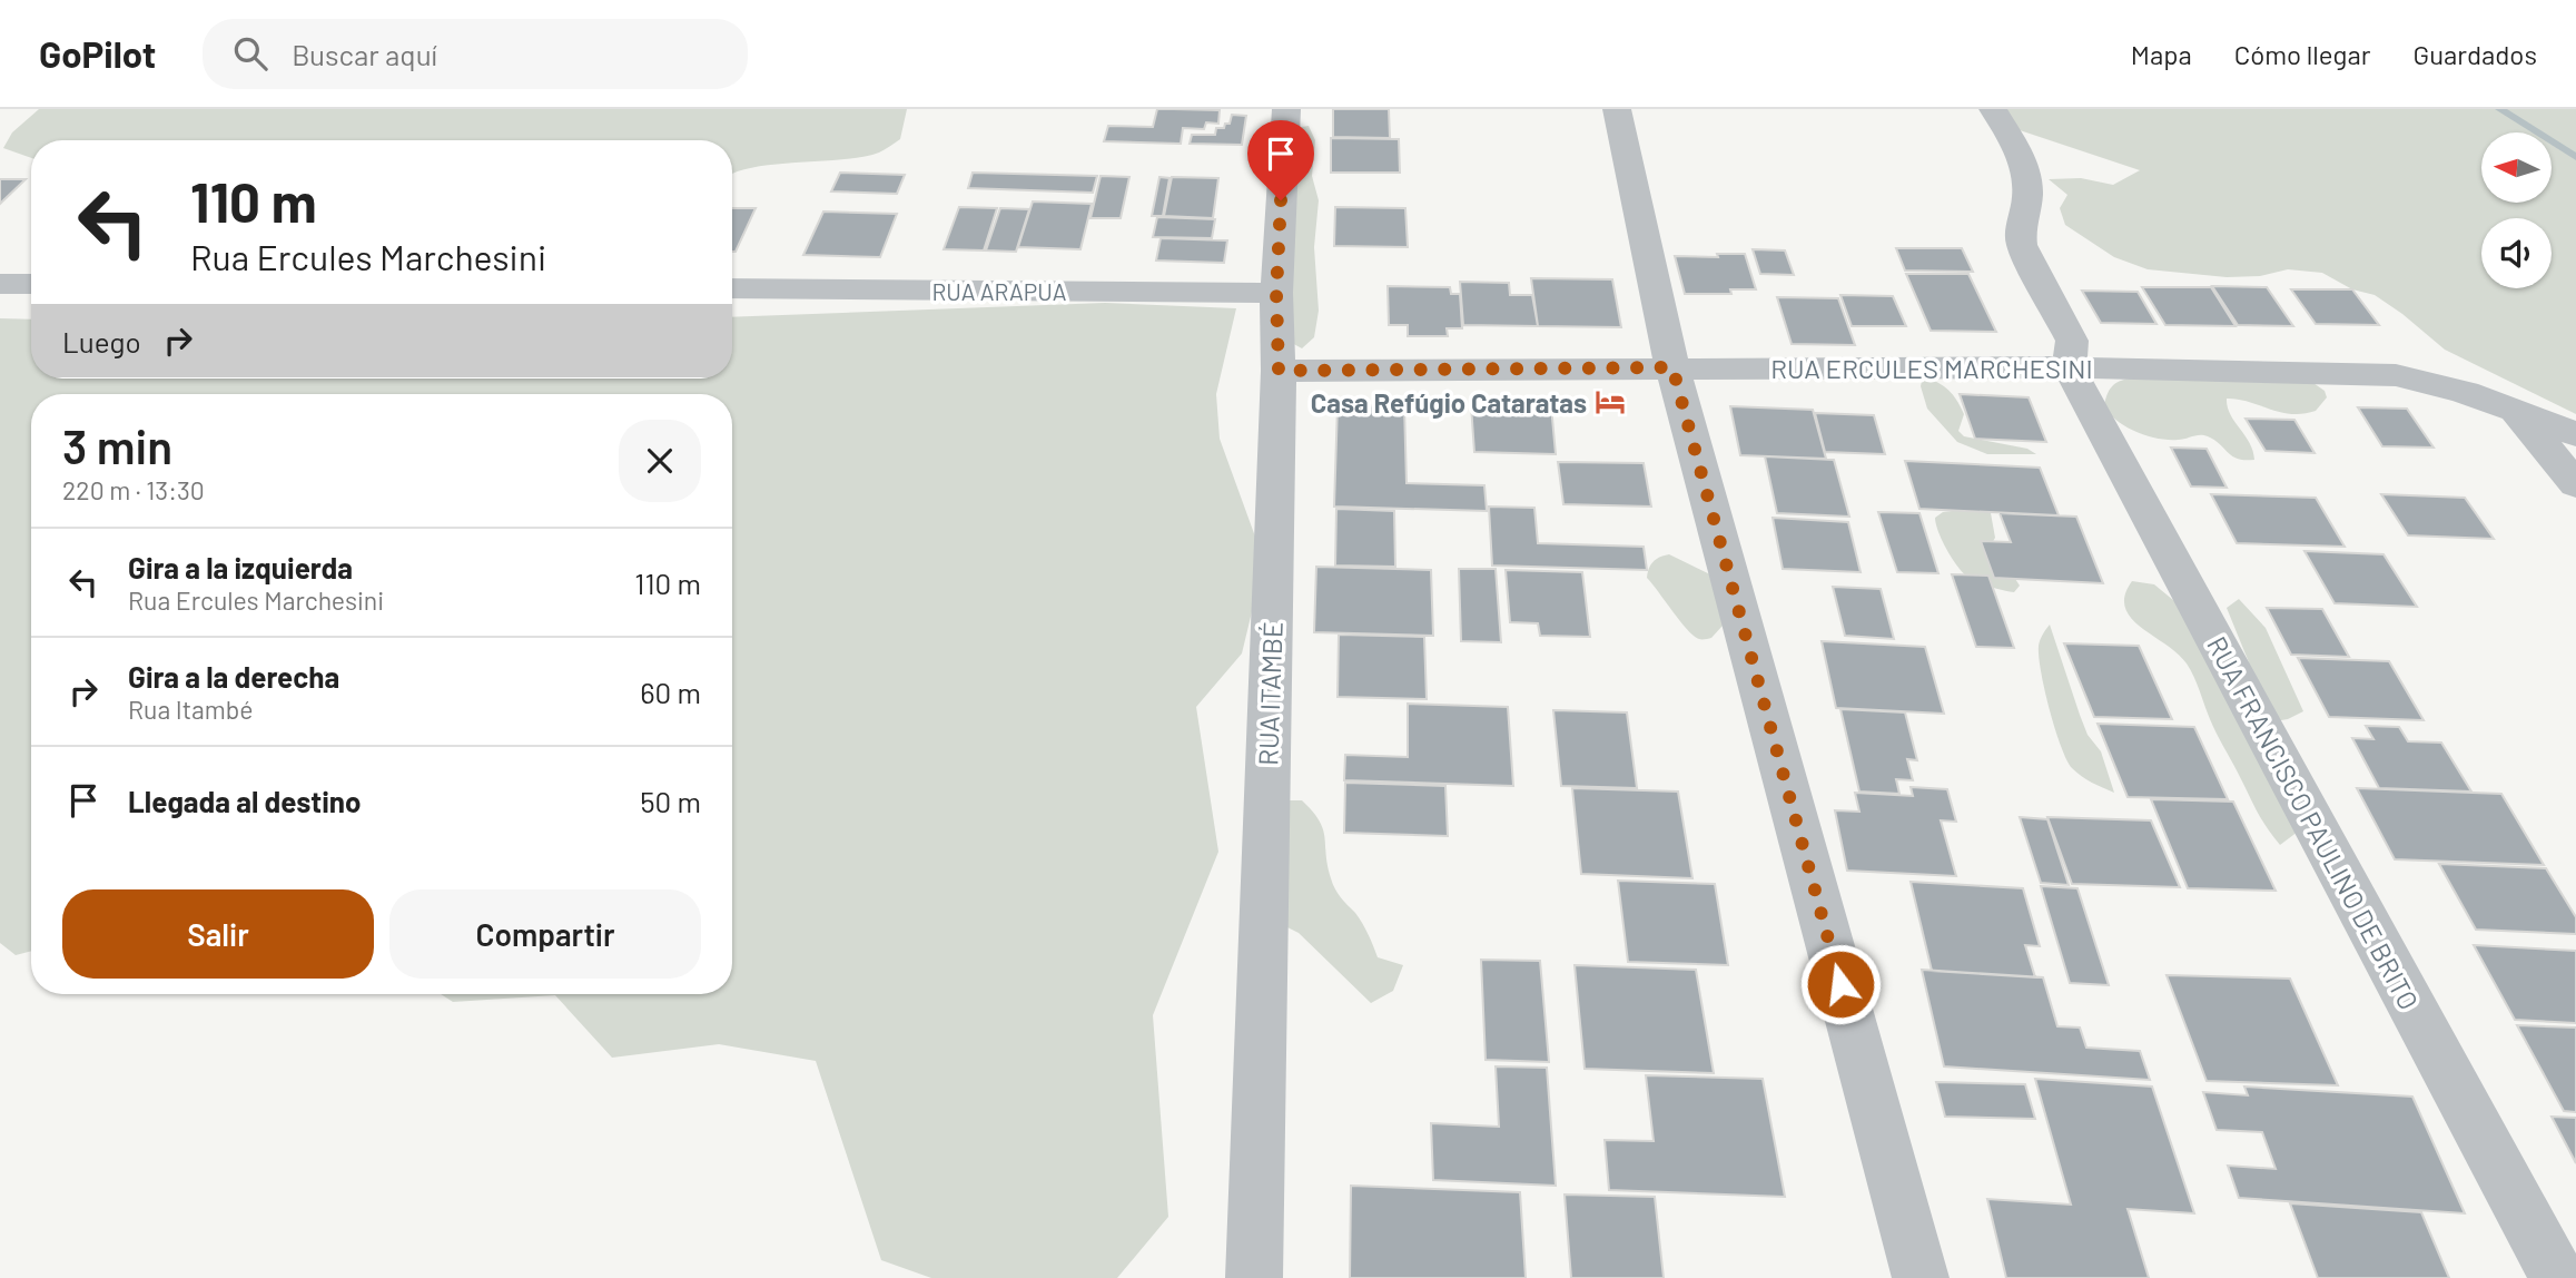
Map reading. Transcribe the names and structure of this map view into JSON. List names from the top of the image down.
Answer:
{
  "streets": {
    "street": [
      "RUA ARAPUA",
      "RUA ERCULES MARCHESINI",
      "RUA ITAMBÉ",
      "RUA FRANCISCO PAULINO DE BRITO"
    ]
  },
  "crossings": [
    ["RUA ARAPUA", "RUA ITAMBÉ"],
    ["RUA ERCULES MARCHESINI", "RUA ITAMBÉ"],
    ["RUA ERCULES MARCHESINI", "RUA FRANCISCO PAULINO DE BRITO"]
  ],
  "places": {
    "hotel": ["Casa Refúgio Cataratas"]
  },
  "north": "left",
  "page": {
    "header": "GoPilot",
    "search": "Buscar aquí",
    "nav": ["Mapa", "Cómo llegar", "Guardados"],
    "turn": ["110 m", "Rua Ercules Marchesini"],
    "then": "Luego",
    "heading": ["3 min", "220 m · 13:30"],
    "list": [
      {
        "name": "Gira a la izquierda",
        "note": "Rua Ercules Marchesini",
        "value": "110 m"
      },
      {
        "name": "Gira a la derecha",
        "note": "Rua Itambé",
        "value": "60 m"
      },
      {
        "name": "Llegada al destino",
        "value": "50 m"
      }
    ],
    "buttons": ["Salir", "Compartir"]
  }
}
